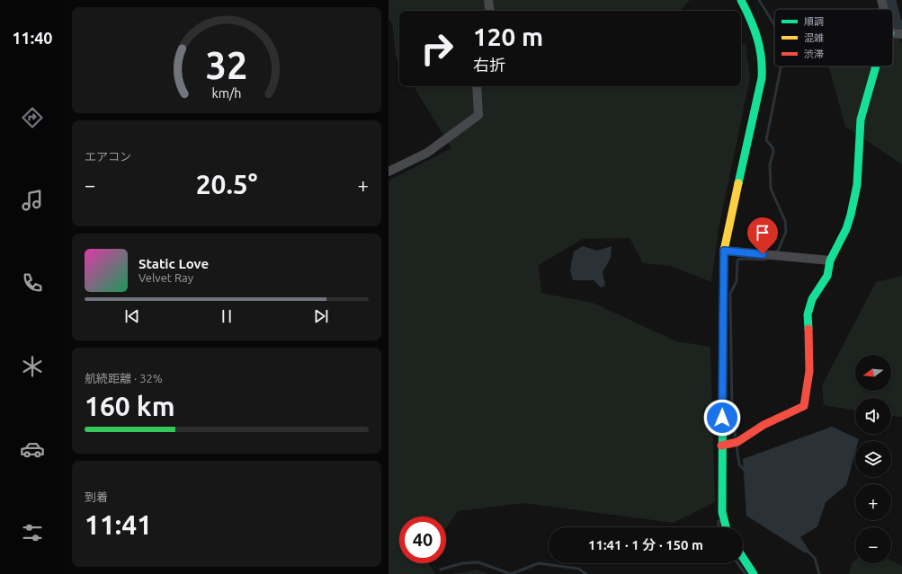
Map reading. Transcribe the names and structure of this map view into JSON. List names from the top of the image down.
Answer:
{
  "legend": ["順調", "混雑", "渋滞"],
  "north": "left",
  "page": {
    "tabs": "11:40",
    "turn": ["120 m", "右折"],
    "tile": [
      "エアコン",
      ["航続距離 · 32%", "160 km"],
      ["到着", "11:41"]
    ],
    "heat": ["−", "20.5°", "+"],
    "song": ["Static Love", "Velvet Ray"],
    "map_buttons": ["+", "−"],
    "limit": "40",
    "trip": "11:41 · 1 分 · 150 m",
    "gauge": ["32", "km/h"]
  }
}
